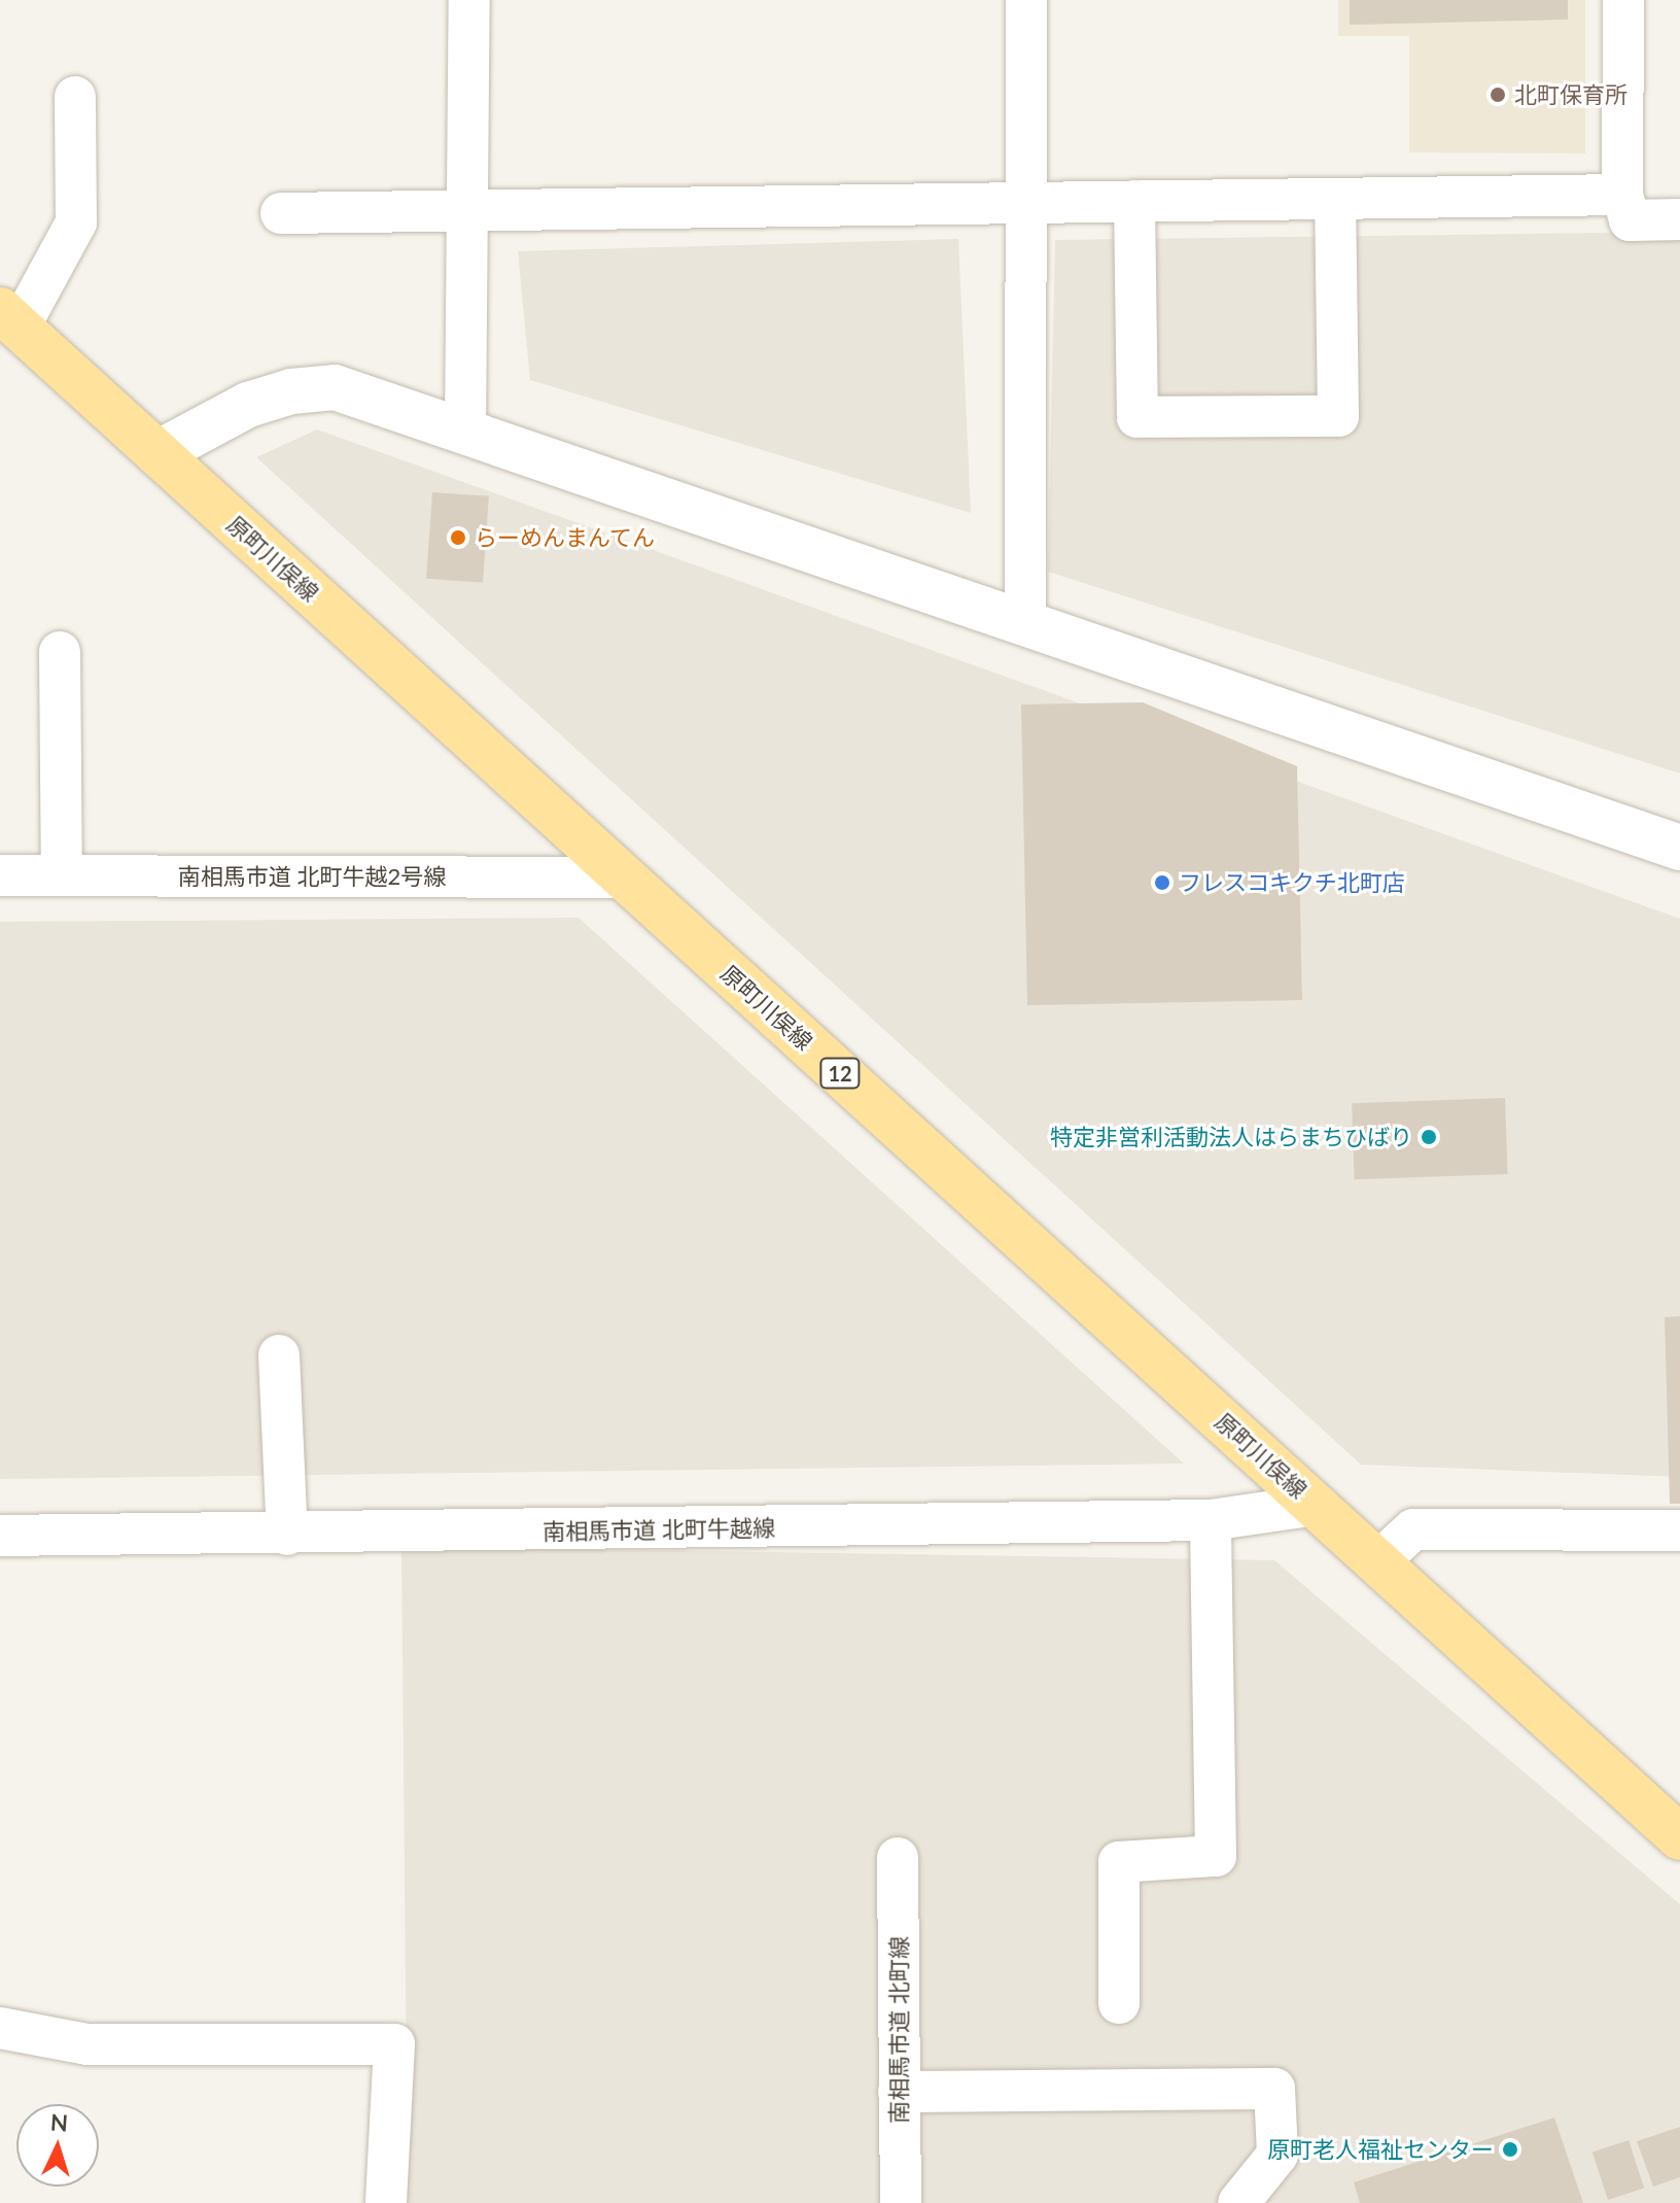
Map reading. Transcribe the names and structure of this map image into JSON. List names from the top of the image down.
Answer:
{
  "streets": {
    "main road": ["原町川俣線", "12"],
    "street": ["南相馬市道 北町牛越2号線", "南相馬市道 北町牛越線", "南相馬市道 北町線"]
  },
  "crossings": [
    ["原町川俣線", "南相馬市道 北町牛越2号線"],
    ["原町川俣線", "南相馬市道 北町牛越線"]
  ],
  "places": [
    "北町保育所",
    "らーめんまんてん",
    "フレスコキクチ北町店",
    "特定非営利活動法人はらまちひばり",
    "原町老人福祉センター"
  ],
  "north": "top"
}
